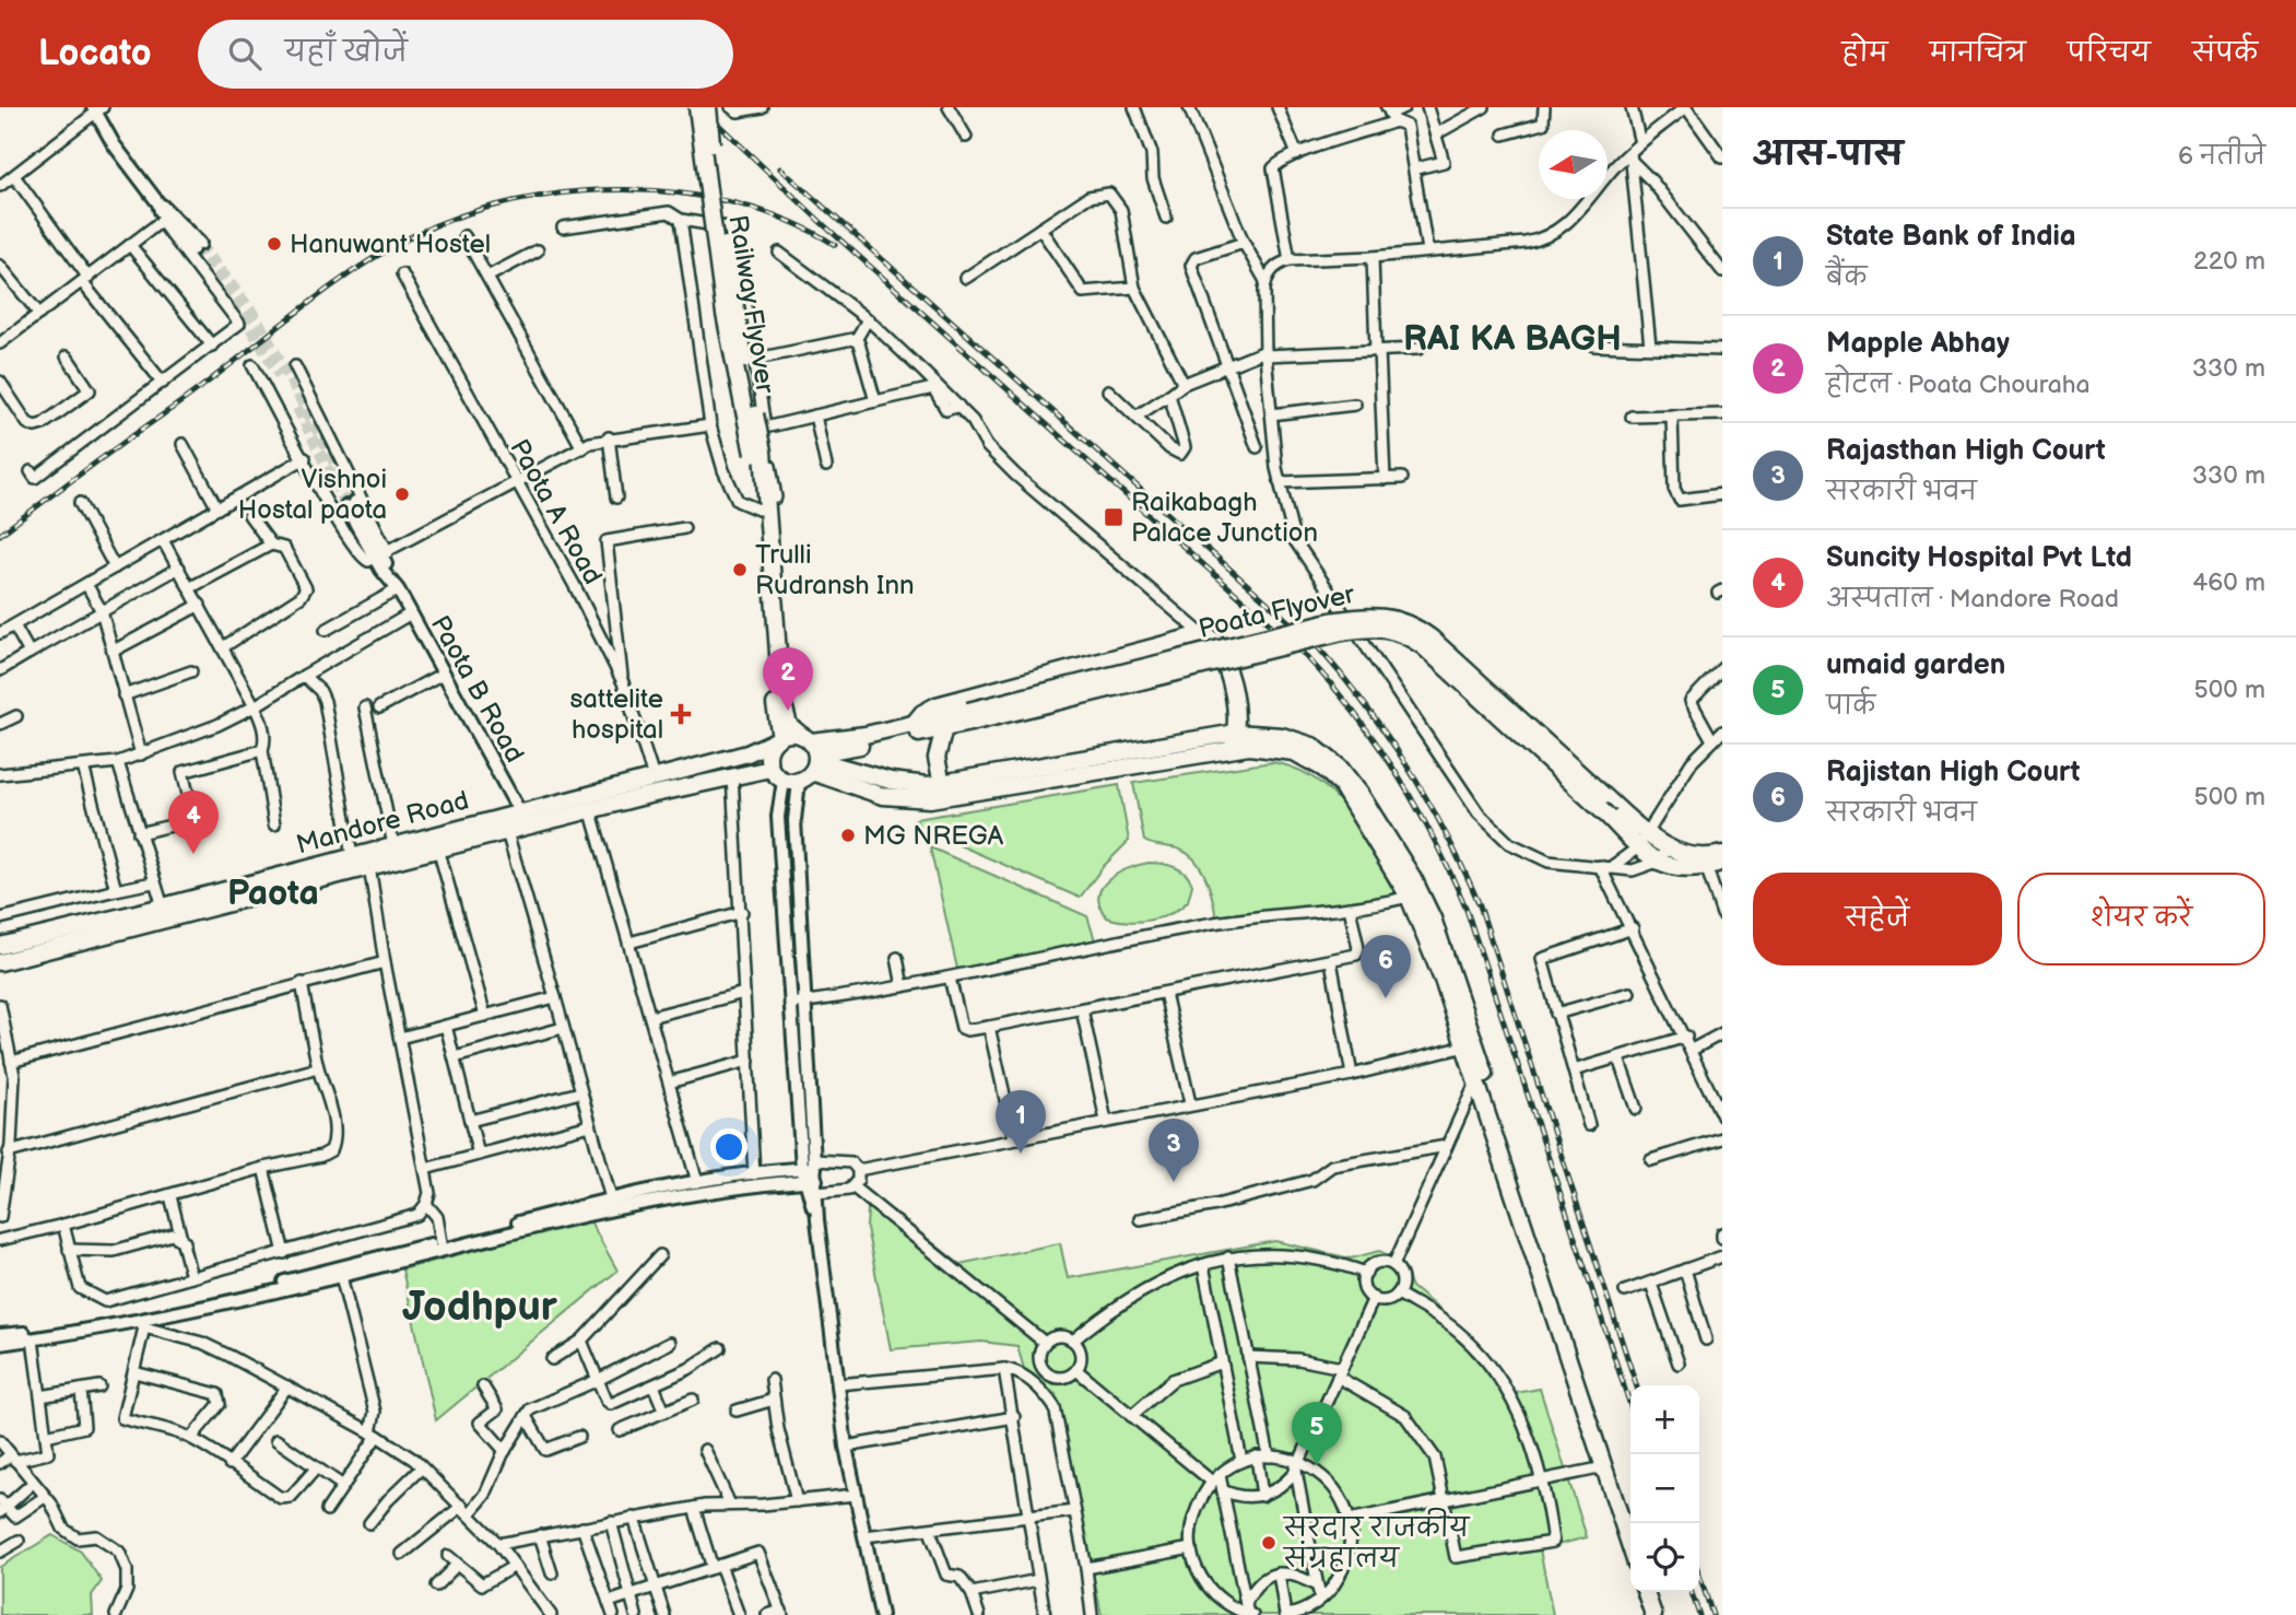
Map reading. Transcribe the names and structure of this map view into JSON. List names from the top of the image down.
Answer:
{
  "streets": {
    "main road": ["Railway Flyover", "Poata Flyover", "Mandore Road"],
    "street": ["Paota A Road", "Paota B Road"]
  },
  "crossings": [
    ["Paota A Road", "Mandore Road"],
    ["Paota B Road", "Mandore Road"]
  ],
  "districts": ["RAI KA BAGH", "Paota", "Jodhpur"],
  "places": {
    "other": [
      "Hanuwant Hostel",
      "Vishnoi Hostal paota",
      "Trulli Rudransh Inn",
      "MG NREGA",
      "सरदार राजकीय संग्रहालय"
    ],
    "transit": ["Raikabagh Palace Junction"],
    "health": ["sattelite hospital"]
  },
  "north": "left",
  "page": {
    "header": "Locato",
    "search": "यहाँ खोजें",
    "nav": [
      "होम",
      "मानचित्र",
      "परिचय",
      "संपर्क"
    ],
    "heading": ["आस-पास", "6 नतीजे"],
    "list": [
      {
        "mark": "1",
        "name": "State Bank of India",
        "note": "बैंक",
        "value": "220 m"
      },
      {
        "mark": "2",
        "name": "Mapple Abhay",
        "note": "होटल · Poata Chouraha",
        "value": "330 m"
      },
      {
        "mark": "3",
        "name": "Rajasthan High Court",
        "note": "सरकारी भवन",
        "value": "330 m"
      },
      {
        "mark": "4",
        "name": "Suncity Hospital Pvt Ltd",
        "note": "अस्पताल · Mandore Road",
        "value": "460 m"
      },
      {
        "mark": "5",
        "name": "umaid garden",
        "note": "पार्क",
        "value": "500 m"
      },
      {
        "mark": "6",
        "name": "Rajistan High Court",
        "note": "सरकारी भवन",
        "value": "500 m"
      }
    ],
    "pins": [
      "2",
      "4",
      "6",
      "1",
      "3",
      "5"
    ],
    "buttons": ["सहेजें", "शेयर करें"],
    "map_buttons": ["+", "−"]
  }
}
